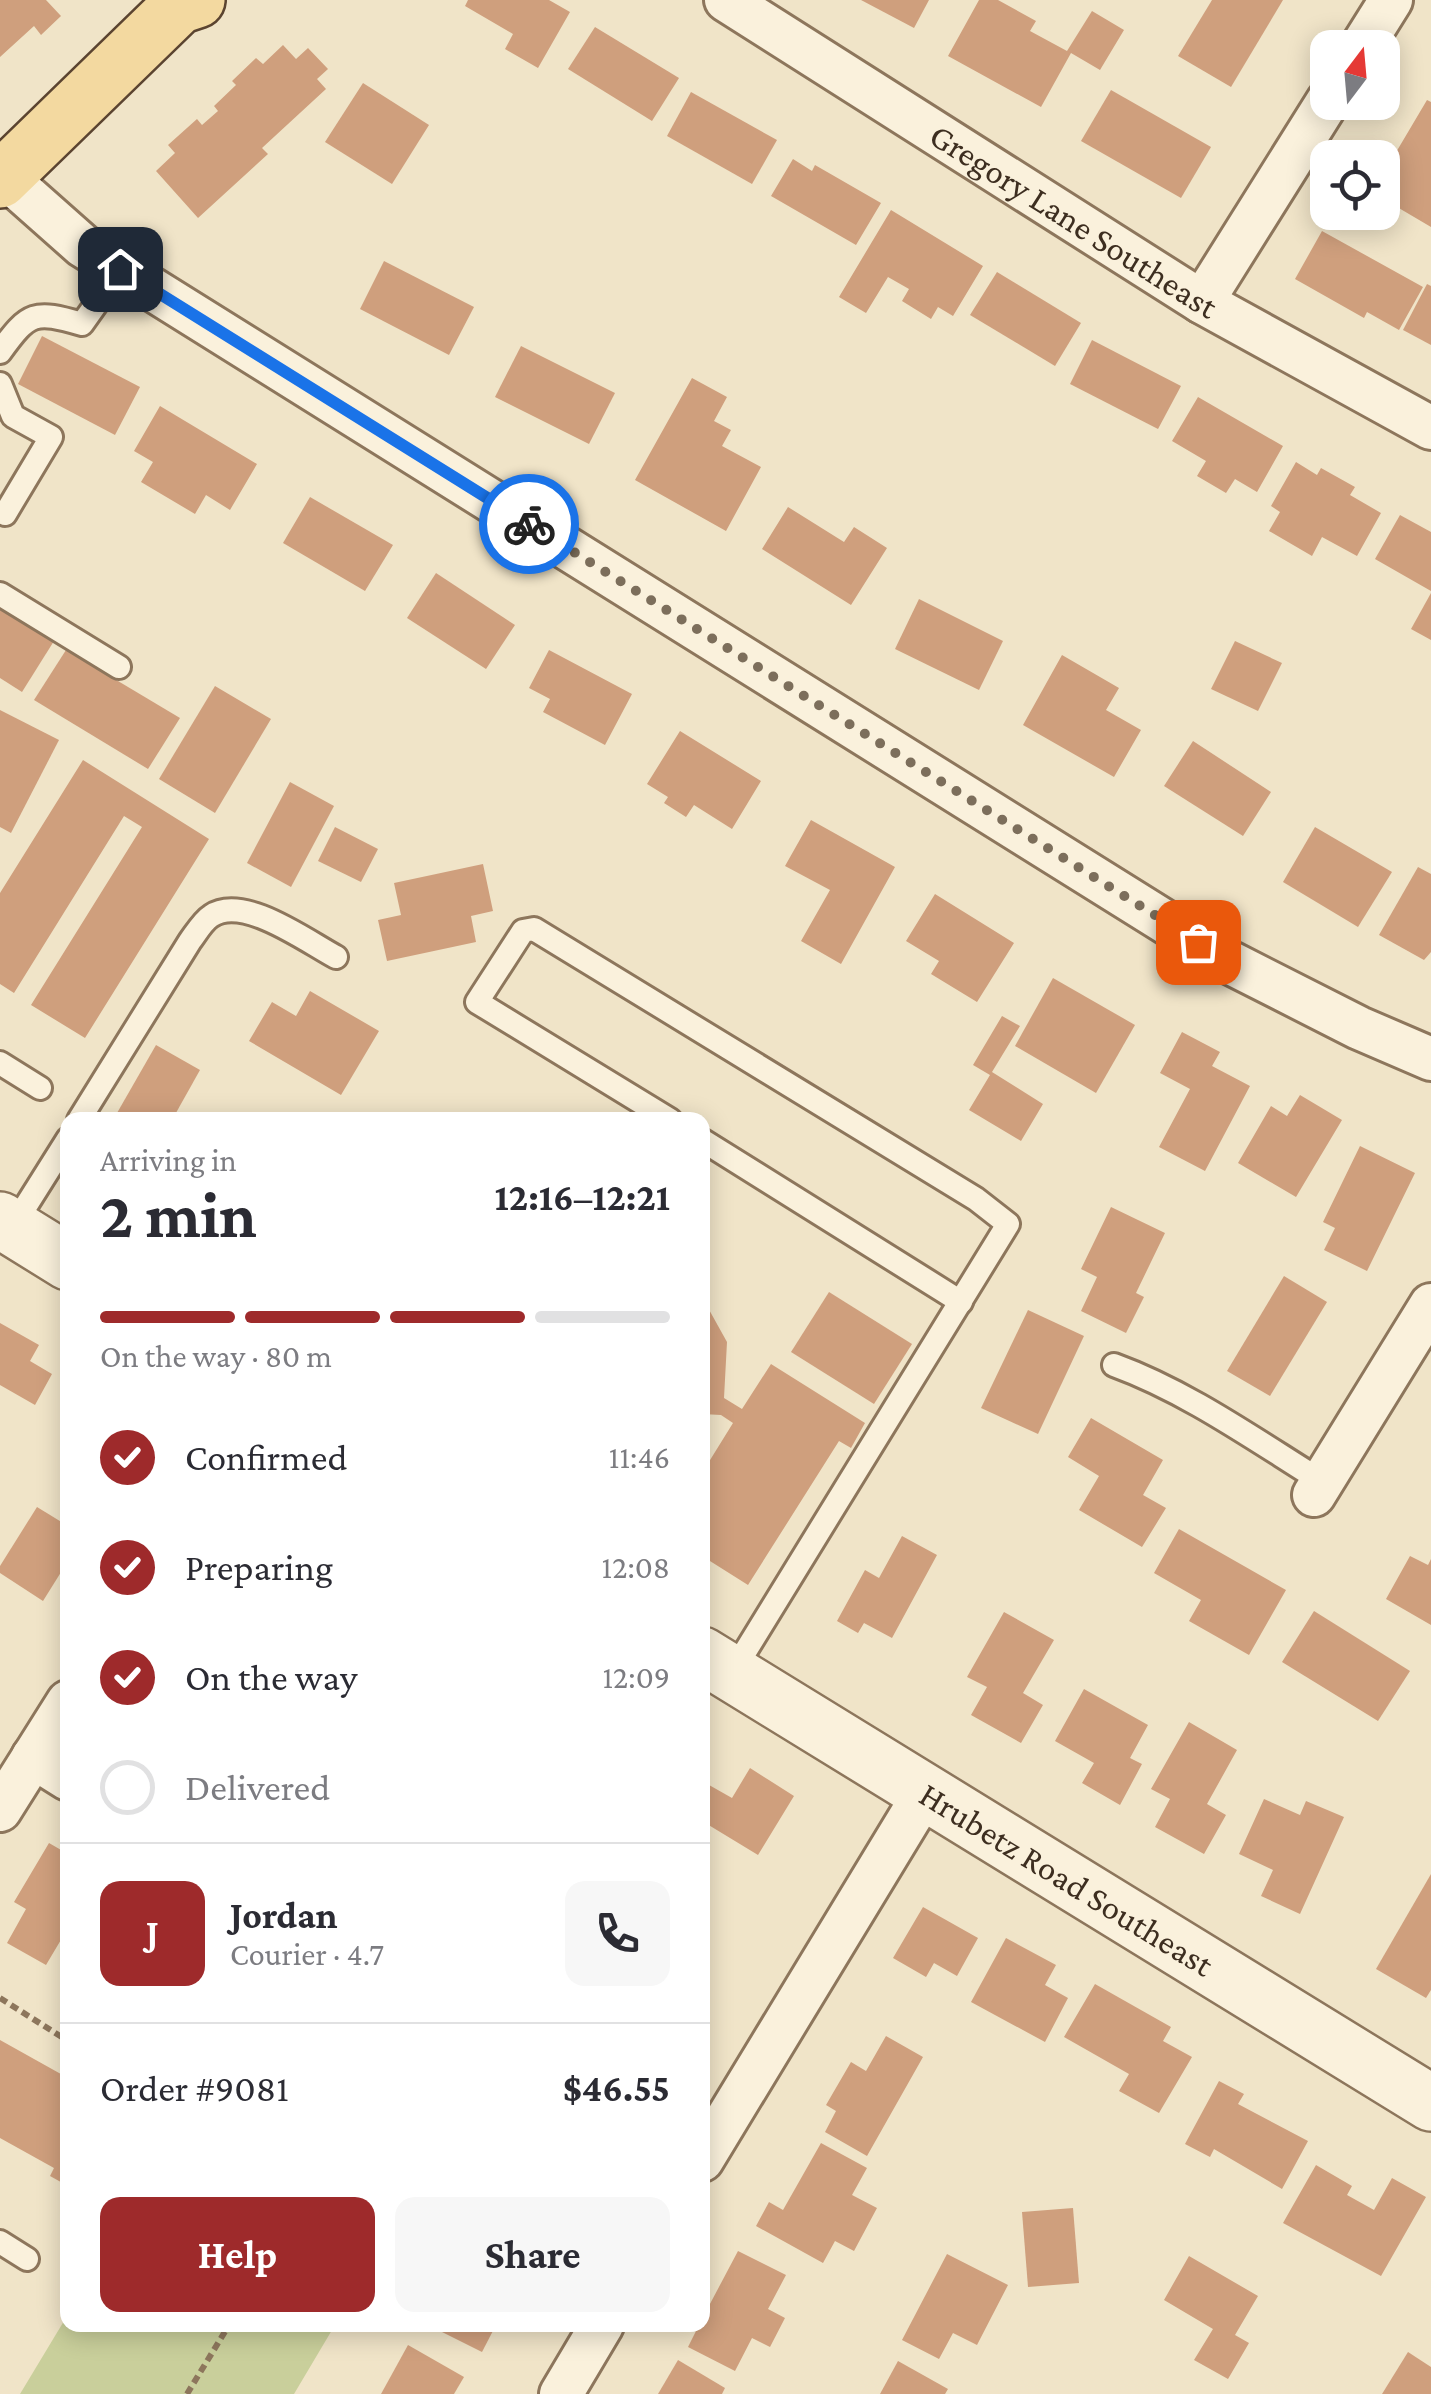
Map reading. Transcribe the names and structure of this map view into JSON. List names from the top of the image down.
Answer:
{
  "streets": {
    "street": ["Gregory Lane Southeast", "Hrubetz Road Southeast"]
  },
  "north": "top",
  "page": {
    "heading": ["2 min", "Arriving in", "12:16–12:21"],
    "panel": [
      "Jordan",
      "Courier · 4.7",
      "Order #9081",
      "$46.55"
    ],
    "bar": "On the way · 80 m",
    "list": [
      ["Confirmed", "11:46"],
      ["Preparing", "12:08"],
      ["On the way", "12:09"],
      "Delivered"
    ],
    "round": "J",
    "buttons": ["Help", "Share"]
  }
}
